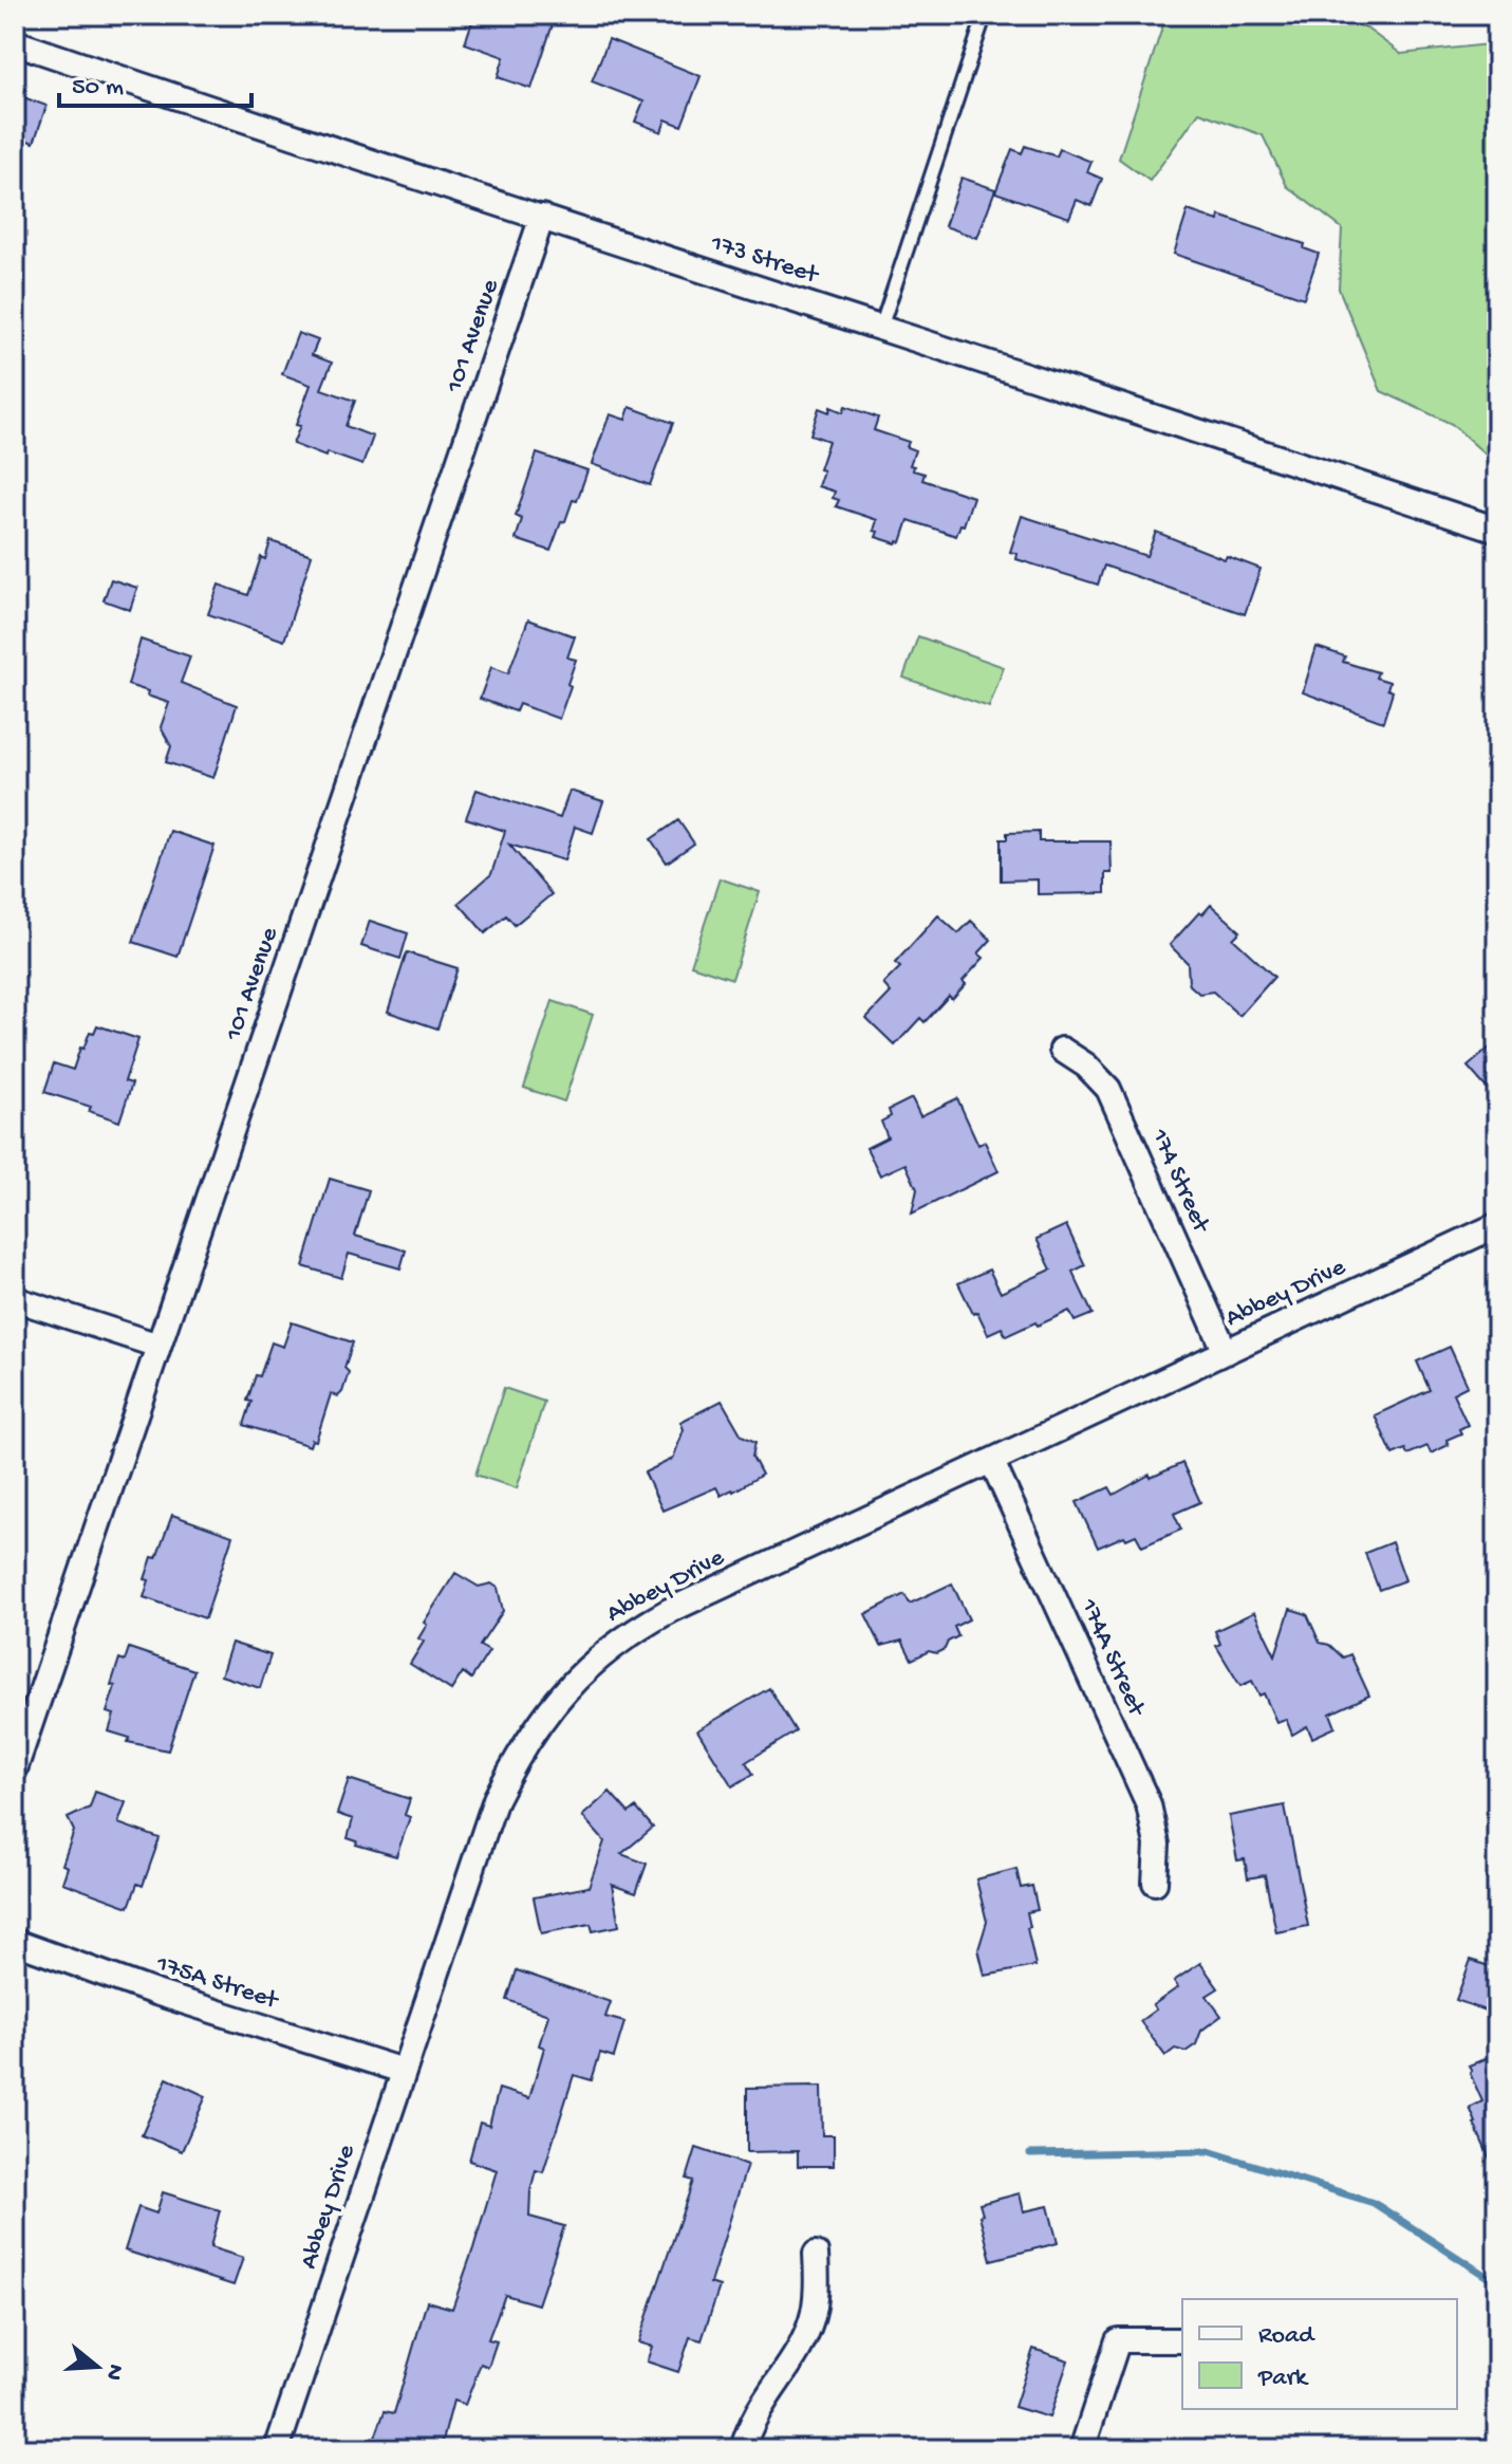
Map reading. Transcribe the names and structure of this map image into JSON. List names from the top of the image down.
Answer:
{
  "streets": {
    "street": [
      "173 Street",
      "101 Avenue",
      "174 Street",
      "Abbey Drive",
      "174A Street",
      "175A Street"
    ]
  },
  "crossings": [
    ["173 Street", "101 Avenue"],
    ["174 Street", "Abbey Drive"],
    ["Abbey Drive", "174A Street"],
    ["Abbey Drive", "175A Street"]
  ],
  "legend": ["Road", "Park"],
  "scale_bar": "50 m",
  "north": "right"
}
